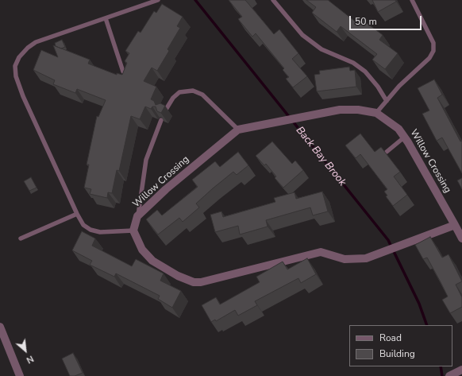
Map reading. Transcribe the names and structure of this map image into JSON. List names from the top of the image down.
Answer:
{
  "streets": {
    "street": ["Willow Crossing"]
  },
  "water": ["Back Bay Brook"],
  "legend": ["Road", "Building"],
  "scale_bar": "50 m",
  "north": "bottom right"
}
